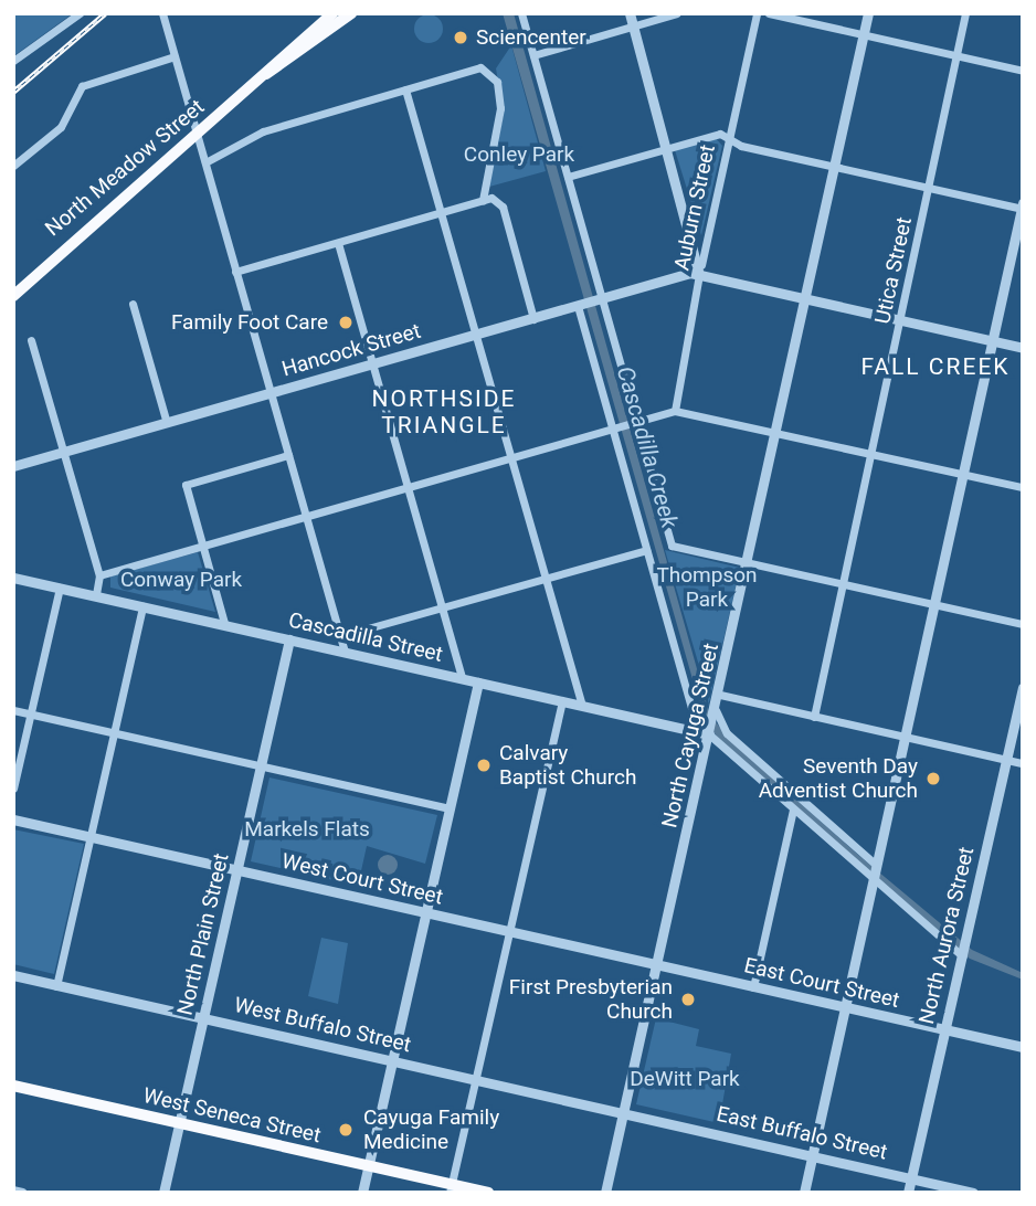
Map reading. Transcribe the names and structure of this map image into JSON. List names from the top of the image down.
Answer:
{
  "streets": {
    "highway": ["North Meadow Street", "West Seneca Street"],
    "street": [
      "Auburn Street",
      "Utica Street",
      "Hancock Street",
      "Cascadilla Street",
      "North Cayuga Street",
      "West Court Street",
      "North Plain Street",
      "North Aurora Street",
      "East Court Street",
      "West Buffalo Street",
      "East Buffalo Street"
    ]
  },
  "crossings": [
    ["Auburn Street", "Hancock Street"],
    ["Cascadilla Street", "North Cayuga Street"],
    ["Cascadilla Street", "North Plain Street"],
    ["North Cayuga Street", "West Court Street"],
    ["North Cayuga Street", "East Court Street"],
    ["North Cayuga Street", "West Buffalo Street"],
    ["North Cayuga Street", "East Buffalo Street"],
    ["West Court Street", "North Plain Street"],
    ["West Court Street", "East Court Street"],
    ["North Plain Street", "West Buffalo Street"],
    ["North Plain Street", "West Seneca Street"],
    ["North Aurora Street", "East Court Street"],
    ["North Aurora Street", "East Buffalo Street"],
    ["West Buffalo Street", "East Buffalo Street"]
  ],
  "districts": ["FALL CREEK", "NORTHSIDE TRIANGLE"],
  "water": ["Cascadilla Creek"],
  "parks": [
    "Conley Park",
    "Thompson Park",
    "Conway Park",
    "Markels Flats",
    "DeWitt Park"
  ],
  "places": [
    "Sciencenter",
    "Family Foot Care",
    "Calvary Baptist Church",
    "Seventh Day Adventist Church",
    "First Presbyterian Church",
    "Cayuga Family Medicine"
  ]
}
